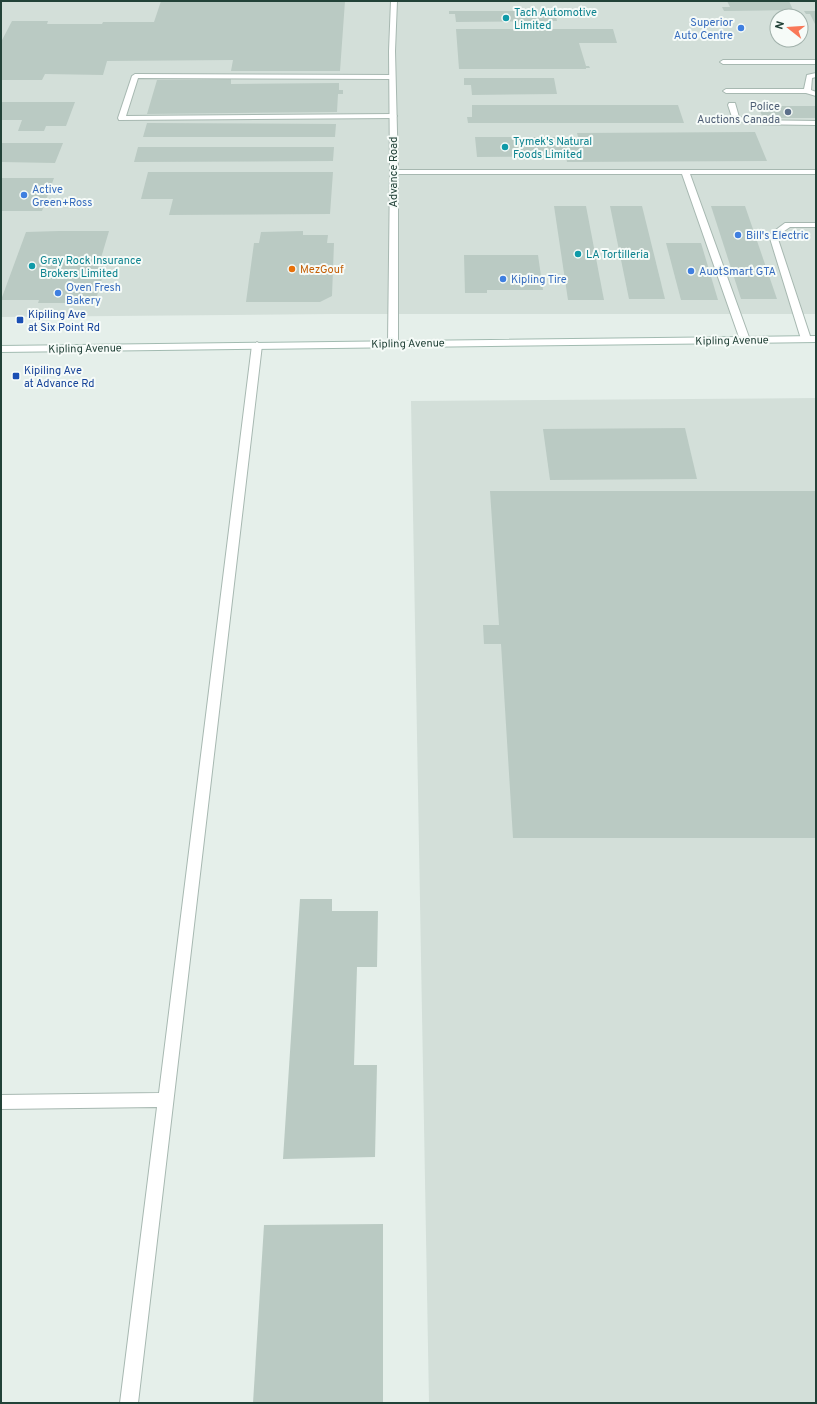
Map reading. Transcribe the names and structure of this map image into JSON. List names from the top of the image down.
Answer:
{
  "streets": {
    "street": ["Advance Road", "Kipling Avenue"]
  },
  "crossings": [
    ["Advance Road", "Kipling Avenue"]
  ],
  "places": {
    "other": [
      "Tach Automotive Limited",
      "Superior Auto Centre",
      "Police Auctions Canada",
      "Tymek's Natural Foods Limited",
      "Active Green+Ross",
      "Bill's Electric",
      "LA Tortilleria",
      "Gray Rock Insurance Brokers Limited",
      "MezGouf",
      "AuotSmart GTA",
      "Kipling Tire",
      "Oven Fresh Bakery"
    ],
    "transit": ["Kipiling Ave at Six Point Rd", "Kipiling Ave at Advance Rd"]
  },
  "north": "left"
}
